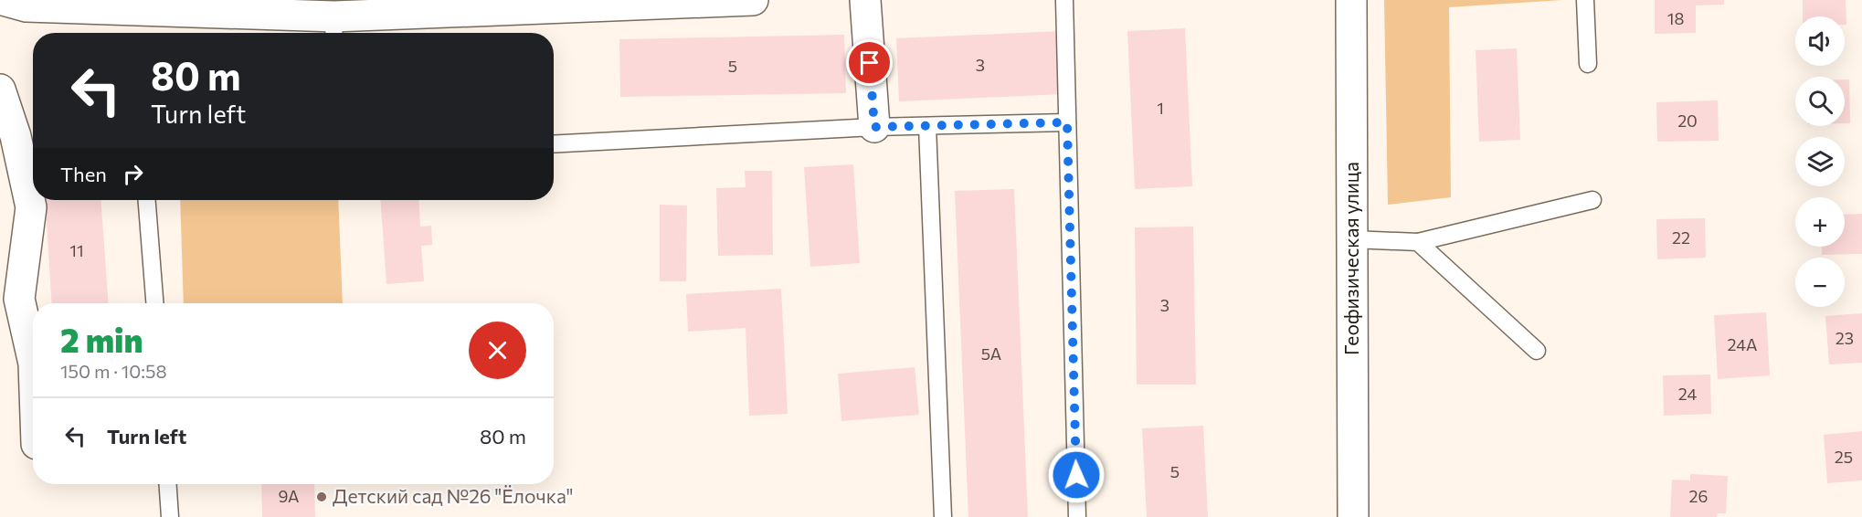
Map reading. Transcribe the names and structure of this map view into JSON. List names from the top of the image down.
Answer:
{
  "streets": {
    "street": ["Геофизическая улица"]
  },
  "places": ["Детский сад №26 \"Ёлочка\""],
  "house_numbers": [
    "18",
    "3",
    "5",
    "1",
    "20",
    "22",
    "11",
    "3",
    "23",
    "24А",
    "5А",
    "24",
    "25",
    "5",
    "9А",
    "26"
  ],
  "page": {
    "map_buttons": ["+", "−"],
    "turn": ["80 m", "Turn left"],
    "then": "Then",
    "heading": ["2 min", "150 m · 10:58"],
    "list": [
      {
        "name": "Turn left",
        "value": "80 m"
      }
    ]
  }
}
